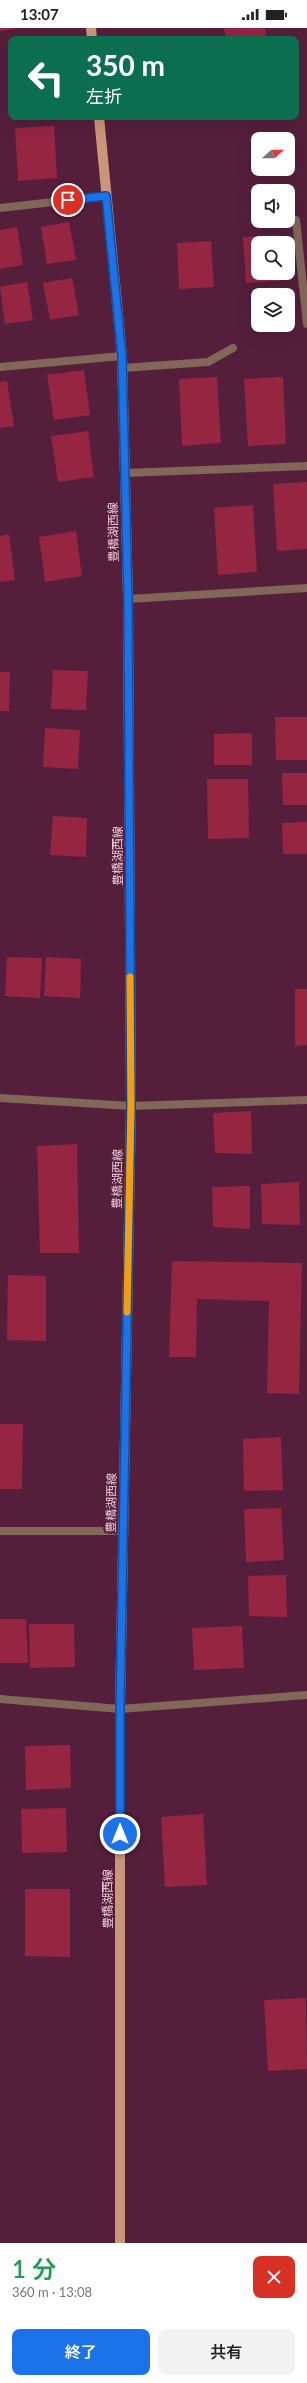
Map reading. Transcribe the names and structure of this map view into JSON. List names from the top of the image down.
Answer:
{
  "streets": {
    "main road": ["豊橋湖西線"]
  },
  "north": "right",
  "page": {
    "status": "13:07",
    "turn": ["350 m", "左折"],
    "heading": ["1 分", "360 m · 13:08"],
    "buttons": ["終了", "共有"]
  }
}
